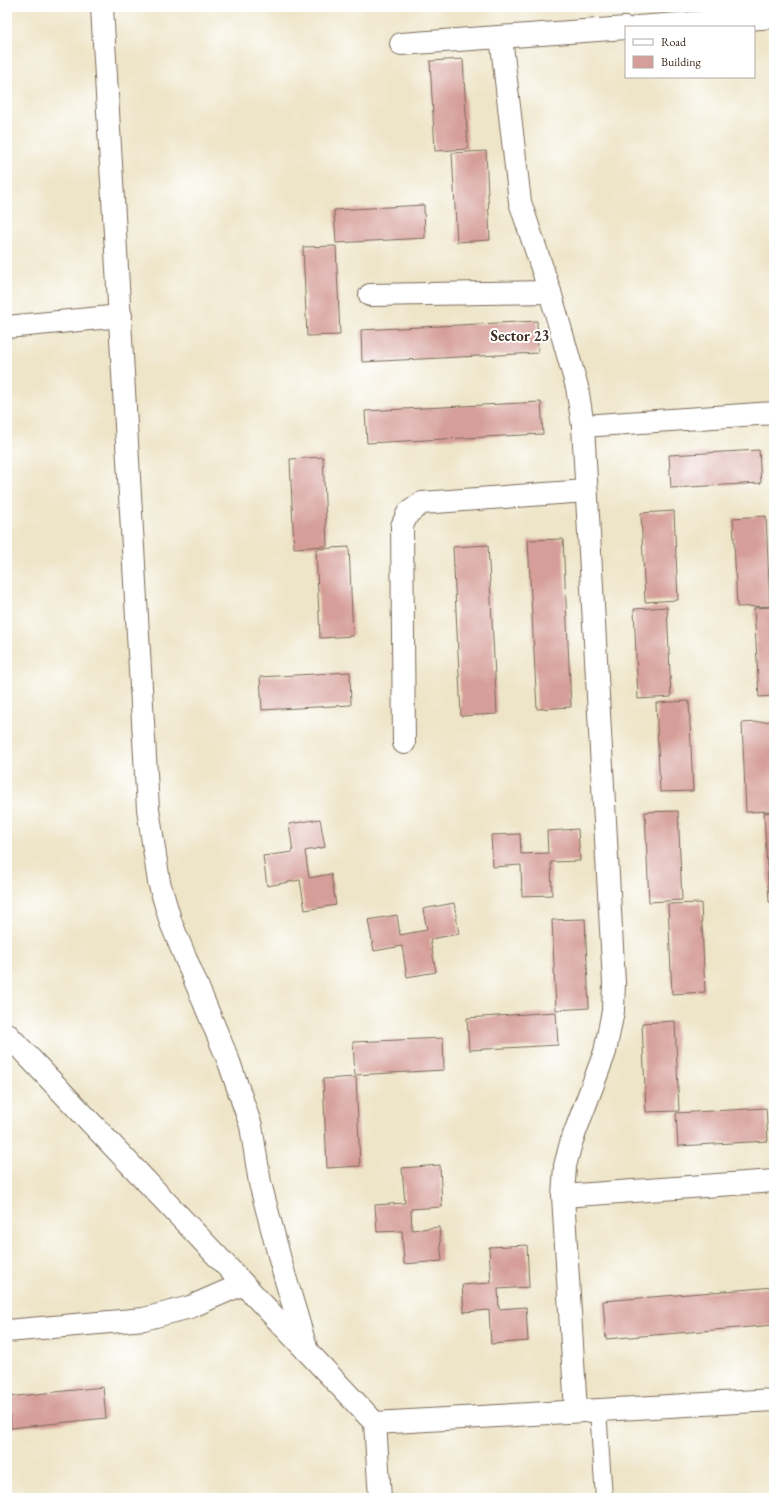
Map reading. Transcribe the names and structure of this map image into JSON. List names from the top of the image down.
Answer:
{
  "districts": ["Sector 23"],
  "legend": ["Road", "Building"]
}
